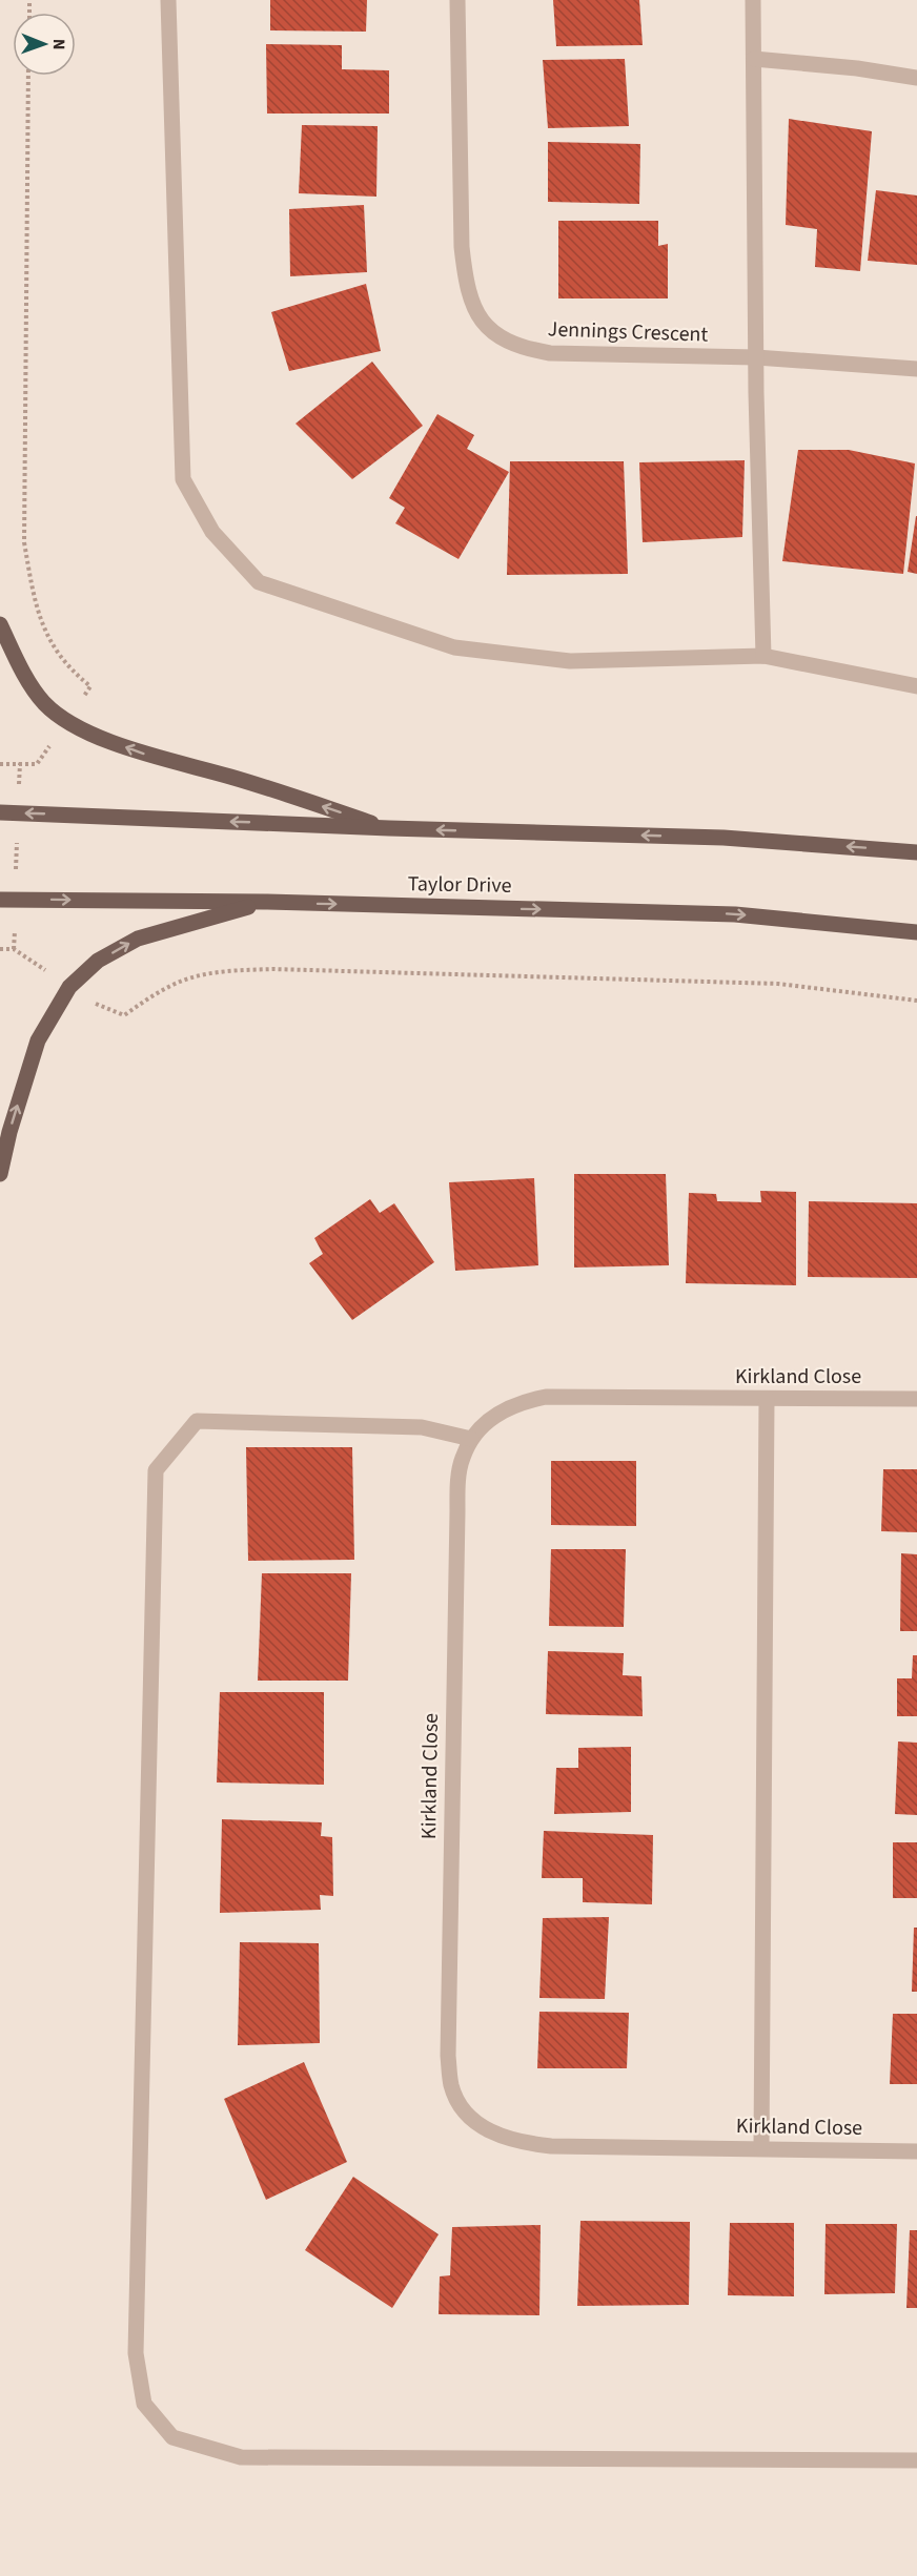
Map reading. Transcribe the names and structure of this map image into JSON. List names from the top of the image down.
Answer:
{
  "streets": {
    "main road": ["Taylor Drive"],
    "street": ["Jennings Crescent", "Kirkland Close"]
  },
  "north": "right"
}
